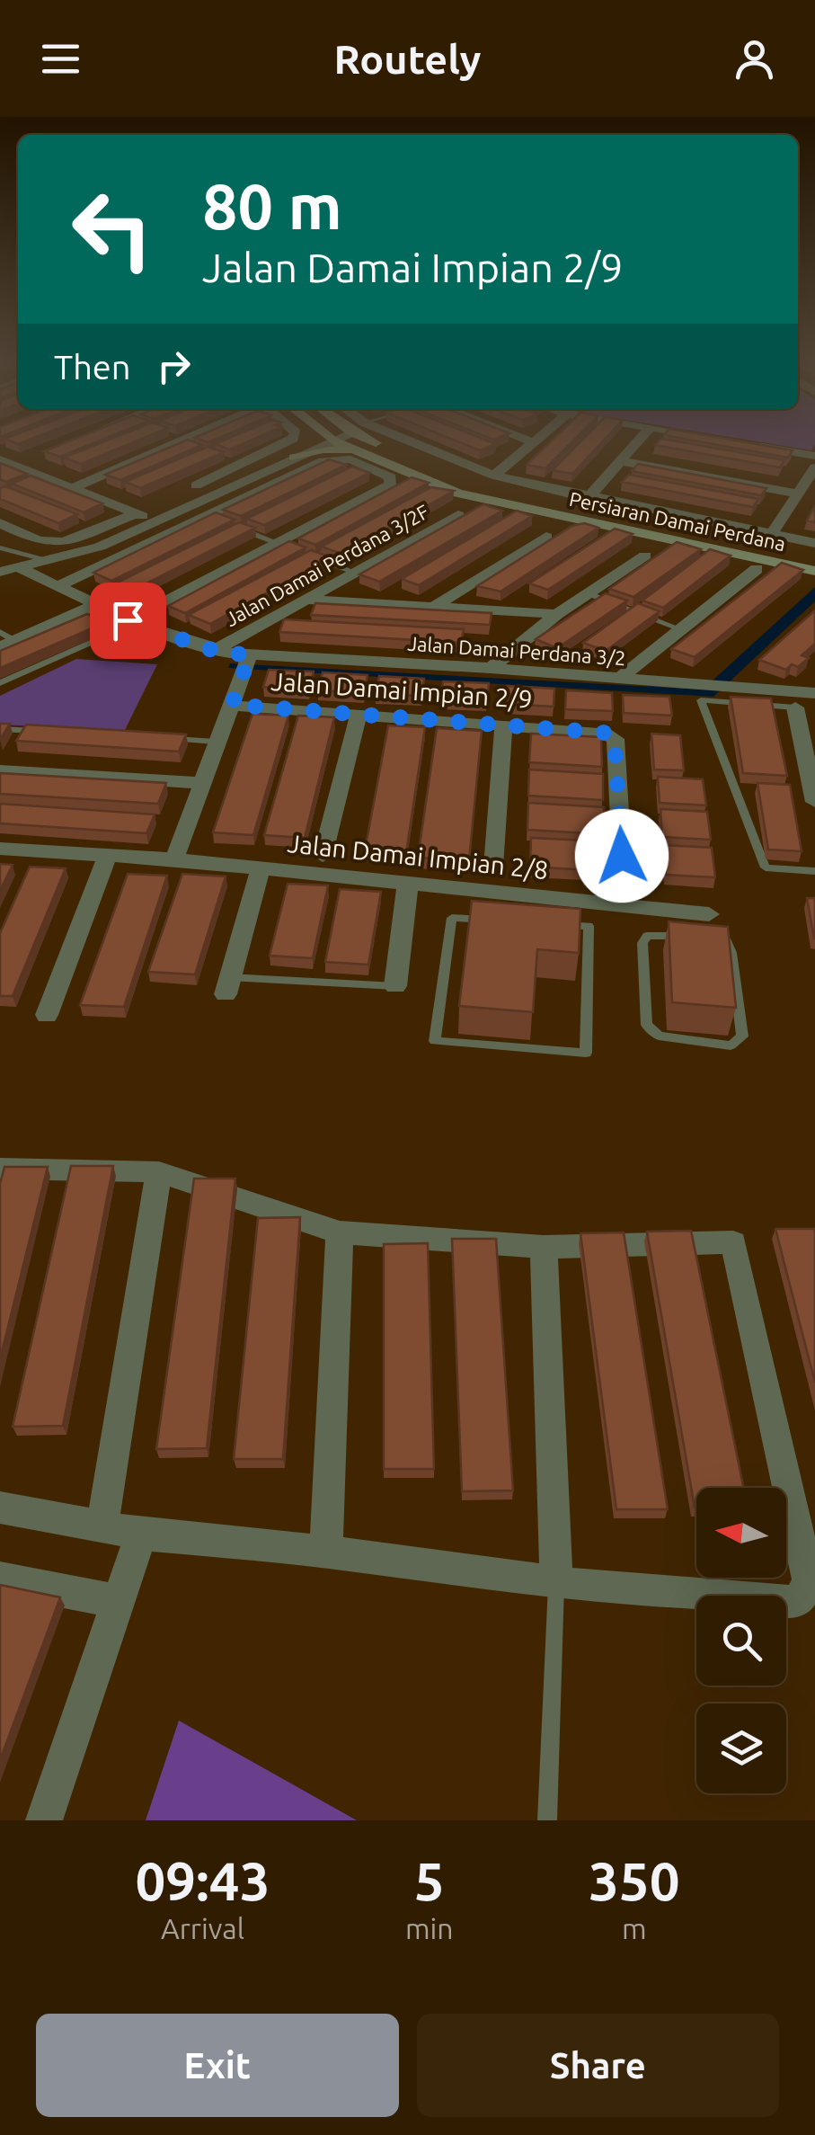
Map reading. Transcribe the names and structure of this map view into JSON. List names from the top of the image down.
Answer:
{
  "streets": {
    "main road": ["Persiaran Damai Perdana"],
    "street": [
      "Jalan Damai Perdana 3/2F",
      "Jalan Damai Perdana 3/2",
      "Jalan Damai Impian 2/9",
      "Jalan Damai Impian 2/8"
    ]
  },
  "crossings": [
    ["Jalan Damai Perdana 3/2F", "Jalan Damai Perdana 3/2"],
    ["Jalan Damai Impian 2/9", "Jalan Damai Impian 2/8"]
  ],
  "north": "left",
  "page": {
    "header": "Routely",
    "turn": ["80 m", "Jalan Damai Impian 2/9"],
    "then": "Then",
    "eta": [
      "09:43",
      "Arrival",
      "5",
      "min",
      "350",
      "m"
    ],
    "buttons": ["Exit", "Share"]
  }
}
